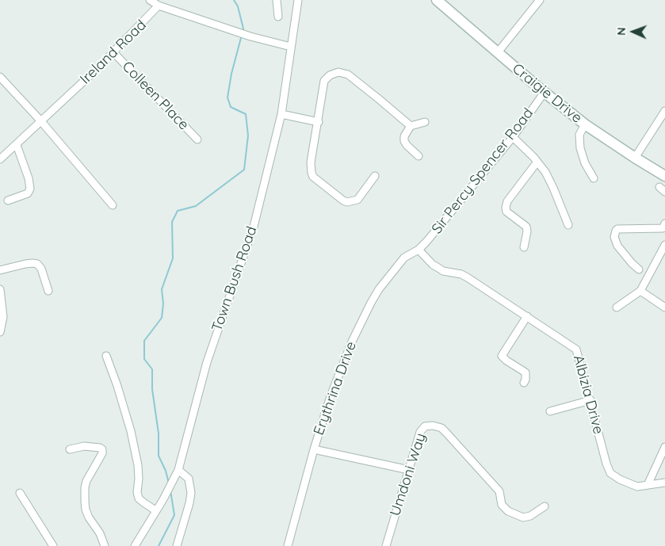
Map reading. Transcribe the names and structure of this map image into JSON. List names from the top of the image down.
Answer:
{
  "streets": {
    "street": [
      "Ireland Road",
      "Craigie Drive",
      "Colleen Place",
      "Sir Percy Spencer Road",
      "Town Bush Road",
      "Erythrina Drive",
      "Albizia Drive",
      "Umdoni Way"
    ]
  },
  "crossings": [
    ["Ireland Road", "Colleen Place"],
    ["Craigie Drive", "Sir Percy Spencer Road"],
    ["Sir Percy Spencer Road", "Erythrina Drive"],
    ["Sir Percy Spencer Road", "Albizia Drive"],
    ["Erythrina Drive", "Albizia Drive"]
  ],
  "north": "left"
}
